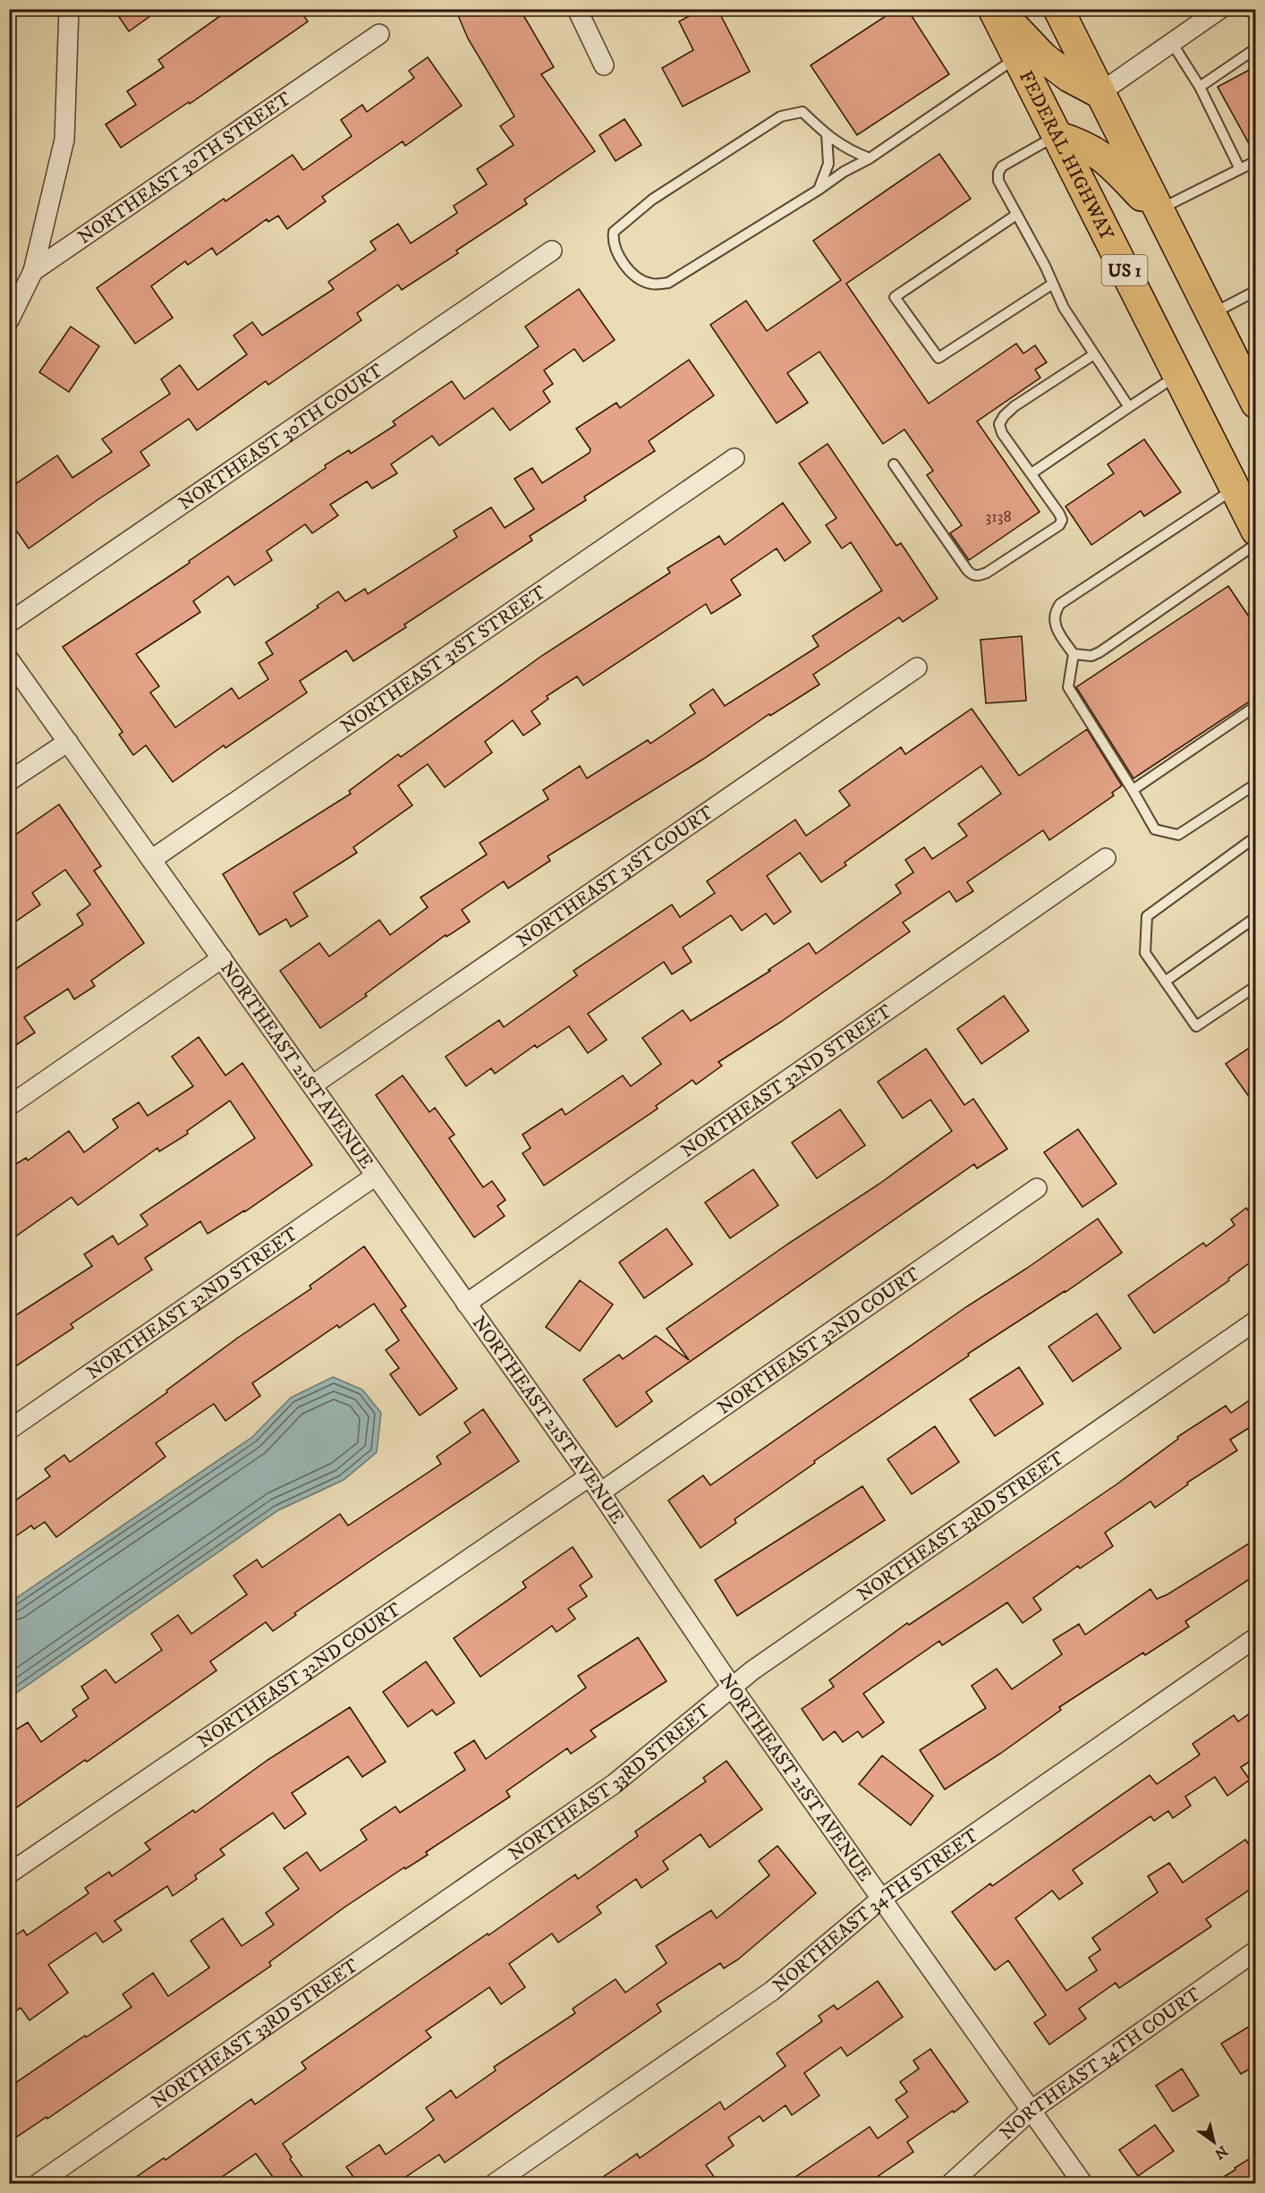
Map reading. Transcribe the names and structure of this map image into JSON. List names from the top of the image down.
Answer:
{
  "streets": {
    "main road": ["FEDERAL HIGHWAY", "US 1"],
    "street": [
      "NORTHEAST 30TH STREET",
      "NORTHEAST 30TH COURT",
      "NORTHEAST 31ST STREET",
      "NORTHEAST 31ST COURT",
      "NORTHEAST 21ST AVENUE",
      "NORTHEAST 32ND STREET",
      "NORTHEAST 32ND COURT",
      "NORTHEAST 33RD STREET",
      "NORTHEAST 34TH STREET",
      "NORTHEAST 34TH COURT"
    ]
  },
  "crossings": [
    ["NORTHEAST 31ST STREET", "NORTHEAST 21ST AVENUE"],
    ["NORTHEAST 31ST COURT", "NORTHEAST 21ST AVENUE"],
    ["NORTHEAST 21ST AVENUE", "NORTHEAST 32ND STREET"],
    ["NORTHEAST 21ST AVENUE", "NORTHEAST 32ND COURT"],
    ["NORTHEAST 21ST AVENUE", "NORTHEAST 33RD STREET"],
    ["NORTHEAST 21ST AVENUE", "NORTHEAST 34TH STREET"],
    ["NORTHEAST 21ST AVENUE", "NORTHEAST 34TH COURT"]
  ],
  "house_numbers": ["3138"],
  "north": "bottom right"
}
